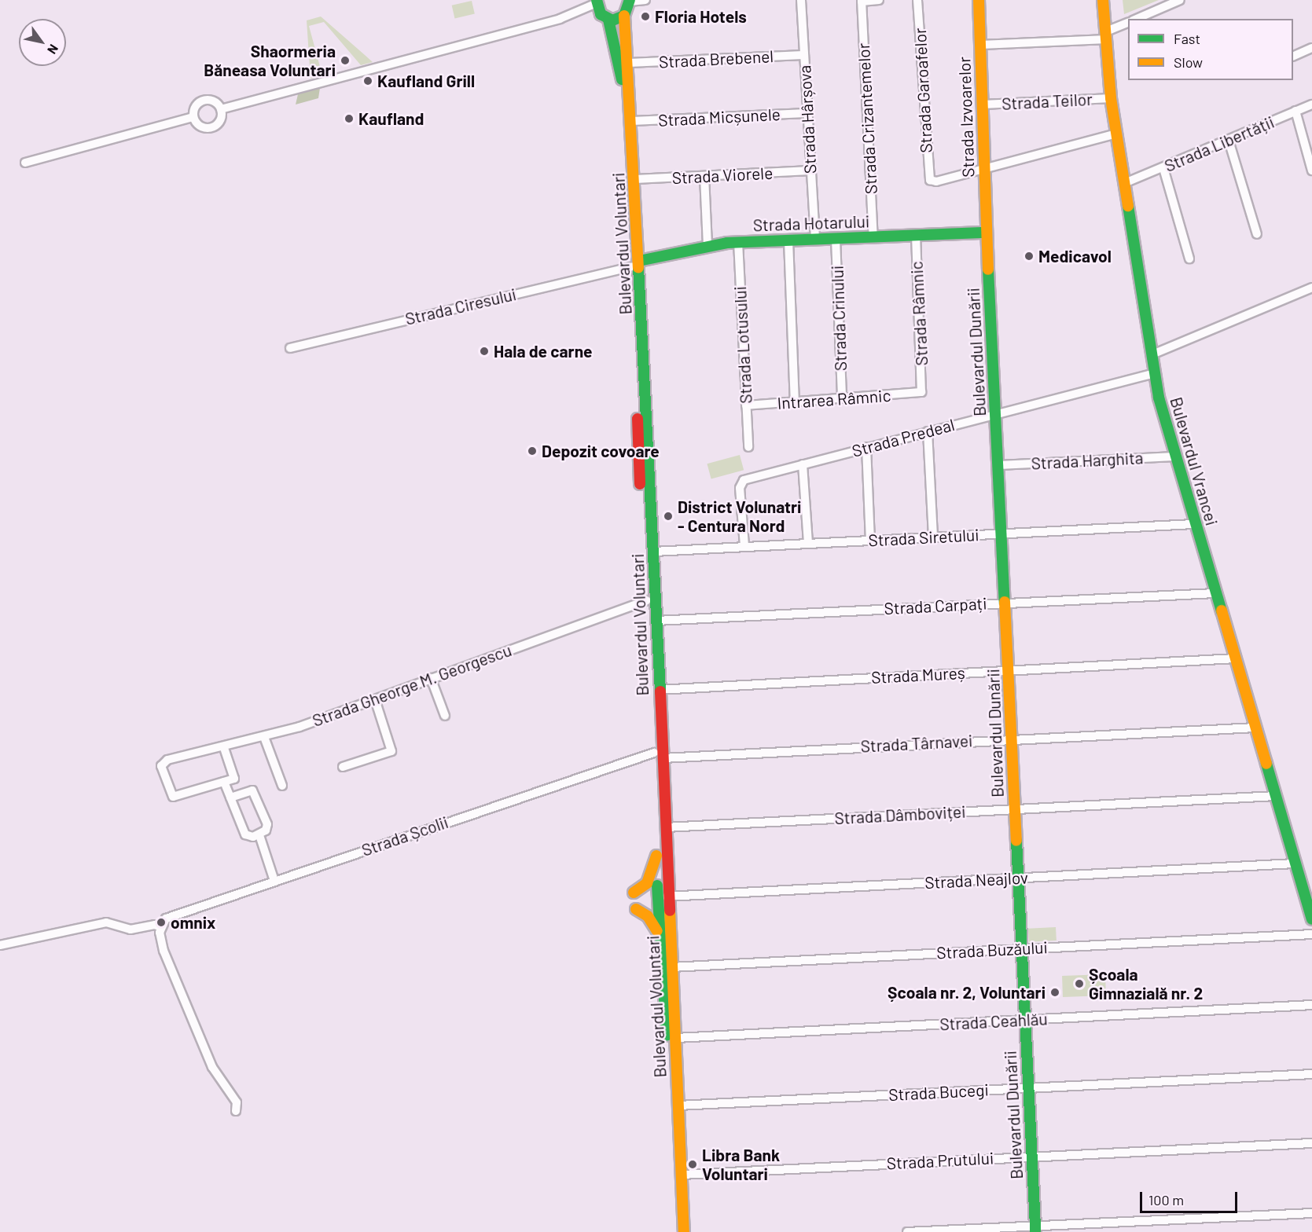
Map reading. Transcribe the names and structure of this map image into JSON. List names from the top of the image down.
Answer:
{
  "streets": {
    "main road": [
      "Strada Izvoarelor",
      "Strada Hotarului",
      "Bulevardul Voluntari",
      "Bulevardul Dunării",
      "Bulevardul Vrancei"
    ],
    "street": [
      "Strada Brebenel",
      "Strada Garoafelor",
      "Strada Teilor",
      "Strada Micșunele",
      "Strada Crizantemelor",
      "Strada Hârșova",
      "Strada Libertății",
      "Strada Viorele",
      "Strada Ciresului",
      "Strada Râmnic",
      "Strada Crinului",
      "Strada Lotusului",
      "Intrarea Râmnic",
      "Strada Predeal",
      "Strada Harghita",
      "Strada Siretului",
      "Strada Carpați",
      "Strada Mureș",
      "Strada Gheorge M. Georgescu",
      "Strada Târnavei",
      "Strada Dâmboviței",
      "Strada Școlii",
      "Strada Neajlov",
      "Strada Buzăului",
      "Strada Ceahlău",
      "Strada Bucegi",
      "Strada Prutului"
    ]
  },
  "crossings": [
    ["Strada Brebenel", "Strada Hârșova"],
    ["Strada Brebenel", "Bulevardul Voluntari"],
    ["Strada Garoafelor", "Strada Izvoarelor"],
    ["Strada Teilor", "Strada Izvoarelor"],
    ["Strada Teilor", "Bulevardul Vrancei"],
    ["Strada Micșunele", "Strada Hârșova"],
    ["Strada Micșunele", "Bulevardul Voluntari"],
    ["Strada Izvoarelor", "Strada Hotarului"],
    ["Strada Izvoarelor", "Bulevardul Dunării"],
    ["Strada Crizantemelor", "Strada Hotarului"],
    ["Strada Hârșova", "Strada Viorele"],
    ["Strada Hârșova", "Strada Hotarului"],
    ["Strada Libertății", "Bulevardul Vrancei"],
    ["Strada Viorele", "Bulevardul Voluntari"],
    ["Strada Hotarului", "Bulevardul Voluntari"],
    ["Strada Hotarului", "Strada Ciresului"],
    ["Strada Hotarului", "Strada Râmnic"],
    ["Strada Hotarului", "Strada Crinului"],
    ["Strada Hotarului", "Strada Lotusului"],
    ["Strada Hotarului", "Bulevardul Dunării"],
    ["Bulevardul Voluntari", "Strada Ciresului"],
    ["Bulevardul Voluntari", "Strada Siretului"],
    ["Bulevardul Voluntari", "Strada Carpați"],
    ["Bulevardul Voluntari", "Strada Mureș"],
    ["Bulevardul Voluntari", "Strada Gheorge M. Georgescu"],
    ["Bulevardul Voluntari", "Strada Târnavei"],
    ["Bulevardul Voluntari", "Strada Dâmboviței"],
    ["Bulevardul Voluntari", "Strada Școlii"],
    ["Bulevardul Voluntari", "Strada Neajlov"],
    ["Bulevardul Voluntari", "Strada Buzăului"],
    ["Bulevardul Voluntari", "Strada Ceahlău"],
    ["Bulevardul Voluntari", "Strada Bucegi"],
    ["Bulevardul Voluntari", "Strada Prutului"],
    ["Strada Râmnic", "Intrarea Râmnic"],
    ["Strada Crinului", "Intrarea Râmnic"],
    ["Strada Lotusului", "Intrarea Râmnic"],
    ["Bulevardul Dunării", "Strada Predeal"],
    ["Bulevardul Dunării", "Strada Harghita"],
    ["Bulevardul Dunării", "Strada Siretului"],
    ["Bulevardul Dunării", "Strada Carpați"],
    ["Bulevardul Dunării", "Strada Mureș"],
    ["Bulevardul Dunării", "Strada Târnavei"],
    ["Bulevardul Dunării", "Strada Dâmboviței"],
    ["Bulevardul Dunării", "Strada Neajlov"],
    ["Bulevardul Dunării", "Strada Buzăului"],
    ["Bulevardul Dunării", "Strada Ceahlău"],
    ["Bulevardul Dunării", "Strada Bucegi"],
    ["Bulevardul Dunării", "Strada Prutului"],
    ["Strada Predeal", "Bulevardul Vrancei"],
    ["Strada Predeal", "Strada Siretului"],
    ["Strada Harghita", "Bulevardul Vrancei"],
    ["Bulevardul Vrancei", "Strada Siretului"],
    ["Bulevardul Vrancei", "Strada Carpați"],
    ["Bulevardul Vrancei", "Strada Mureș"],
    ["Bulevardul Vrancei", "Strada Târnavei"],
    ["Bulevardul Vrancei", "Strada Dâmboviței"],
    ["Bulevardul Vrancei", "Strada Neajlov"],
    ["Strada Târnavei", "Strada Școlii"]
  ],
  "places": [
    "Floria Hotels",
    "Shaormeria Băneasa Voluntari",
    "Kaufland Grill",
    "Kaufland",
    "Medicavol",
    "Hala de carne",
    "Depozit covoare",
    "District Volunatri - Centura Nord",
    "omnix",
    "Școala Gimnazială nr. 2",
    "Școala nr. 2, Voluntari",
    "Libra Bank Voluntari"
  ],
  "legend": ["Fast", "Slow"],
  "scale_bar": "100 m",
  "north": "bottom right"
}
